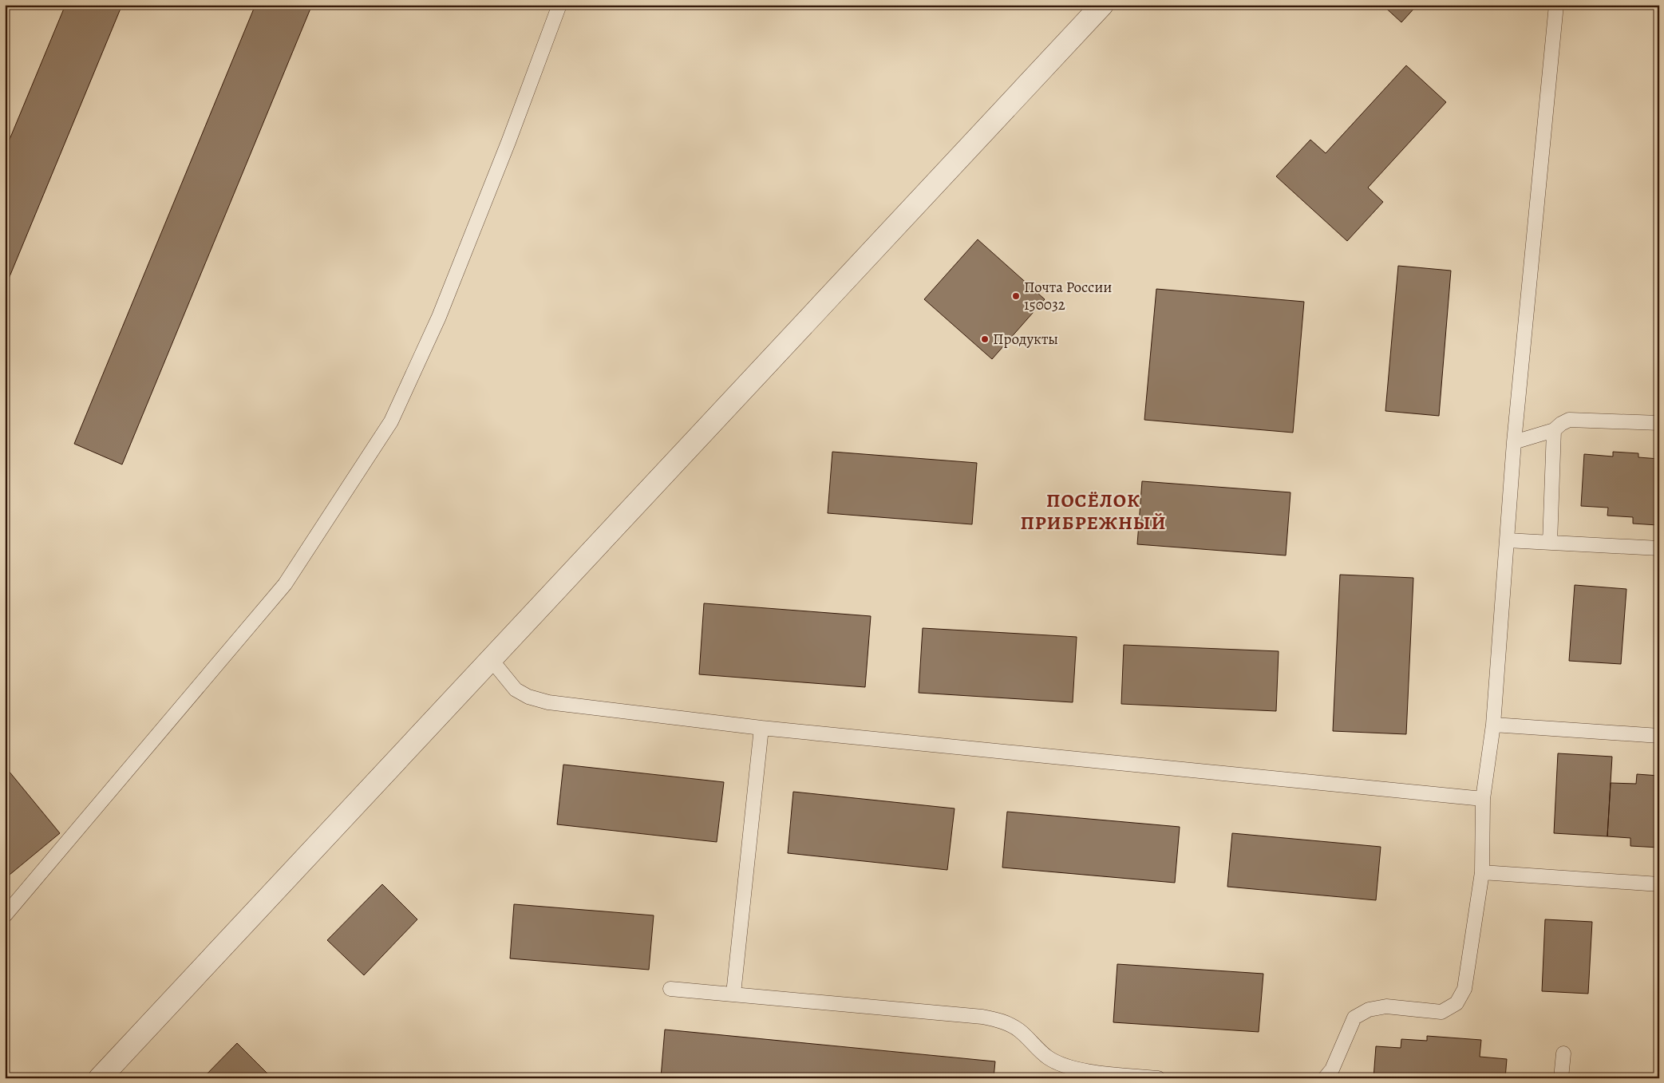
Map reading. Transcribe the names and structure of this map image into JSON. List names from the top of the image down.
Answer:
{
  "districts": ["ПОСЁЛОК ПРИБРЕЖНЫЙ"],
  "places": ["Почта России 150032", "Продукты"]
}
